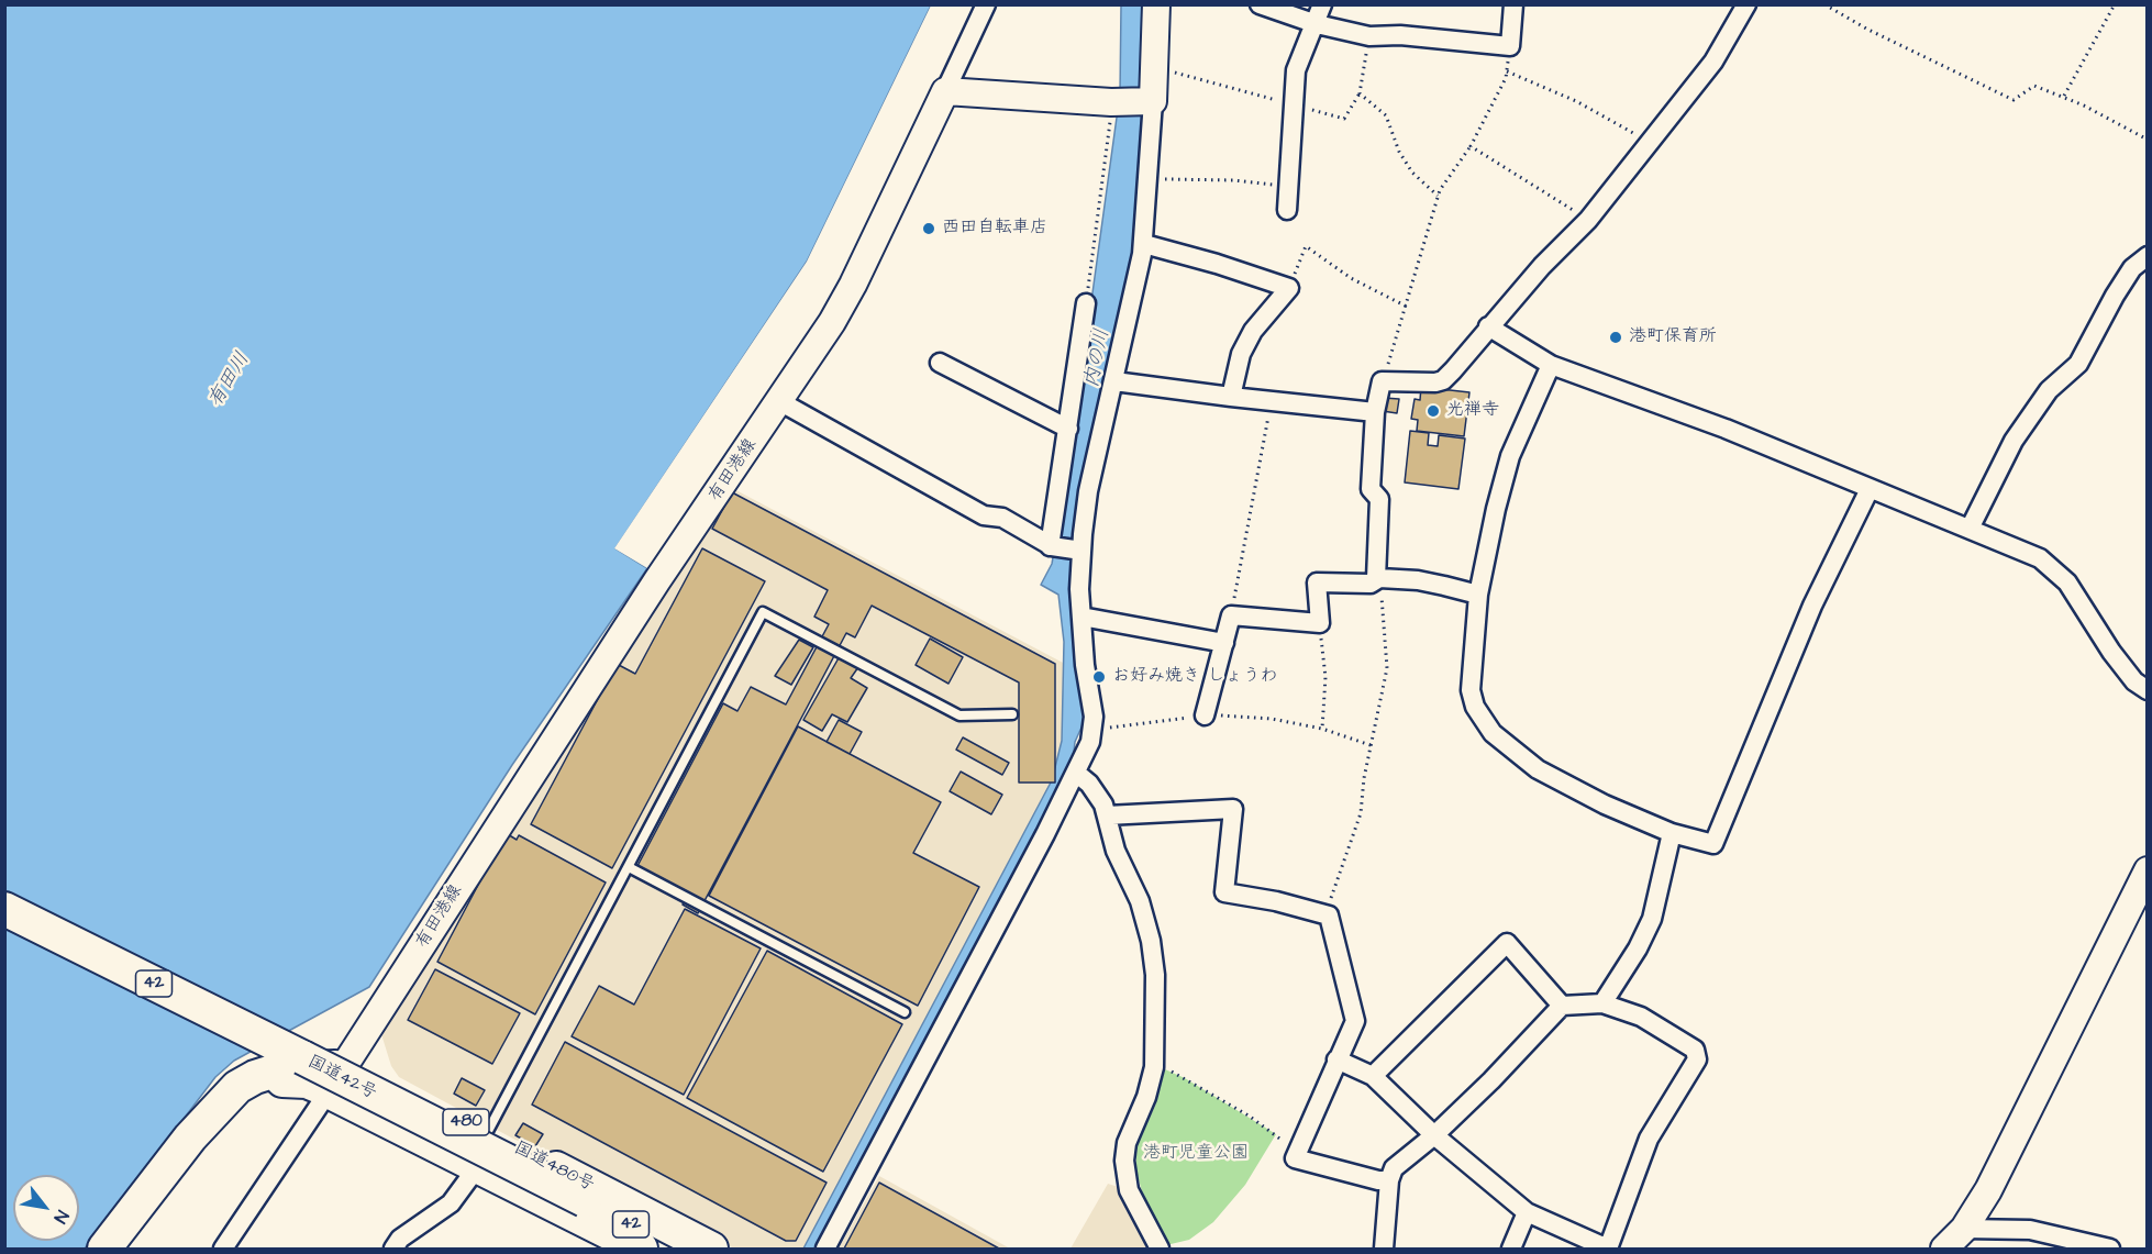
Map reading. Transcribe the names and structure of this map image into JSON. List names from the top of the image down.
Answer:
{
  "streets": {
    "highway": [
      "42",
      "国道42号",
      "480",
      "国道480号"
    ],
    "main road": ["有田港線"]
  },
  "crossings": [
    ["有田港線", "国道480号"]
  ],
  "water": ["内の川", "有田川"],
  "parks": ["港町児童公園"],
  "places": [
    "西田自転車店",
    "港町保育所",
    "光禅寺",
    "お好み焼き しょうわ"
  ],
  "north": "bottom right"
}
